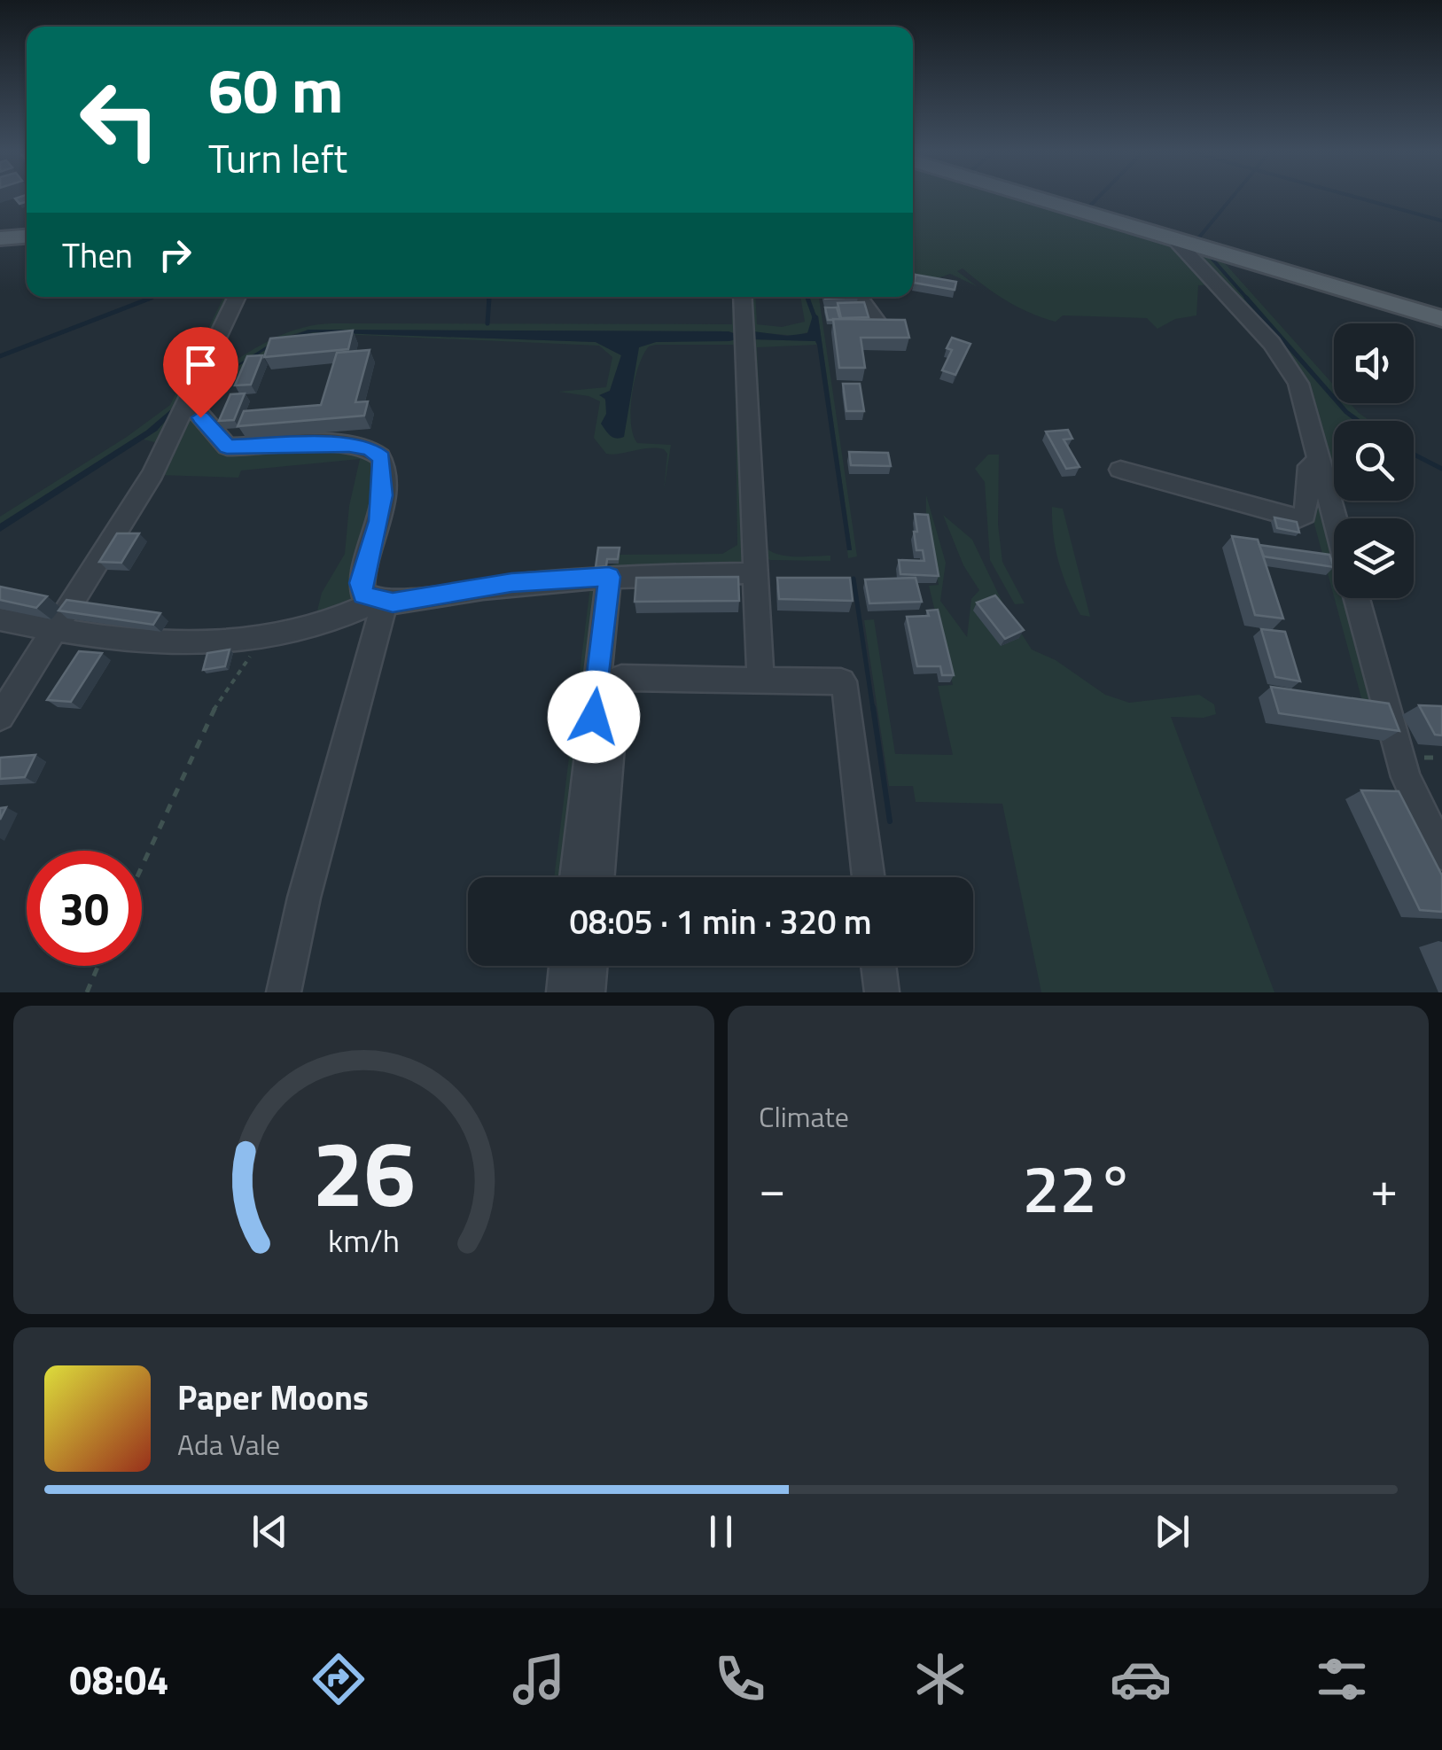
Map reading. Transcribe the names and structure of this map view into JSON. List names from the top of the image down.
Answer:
{
  "page": {
    "turn": ["60 m", "Turn left"],
    "then": "Then",
    "limit": "30",
    "trip": "08:05 · 1 min · 320 m",
    "tile": "Climate",
    "heat": ["−", "22°", "+"],
    "song": ["Paper Moons", "Ada Vale"],
    "tabs": "08:04",
    "gauge": ["26", "km/h"]
  }
}
